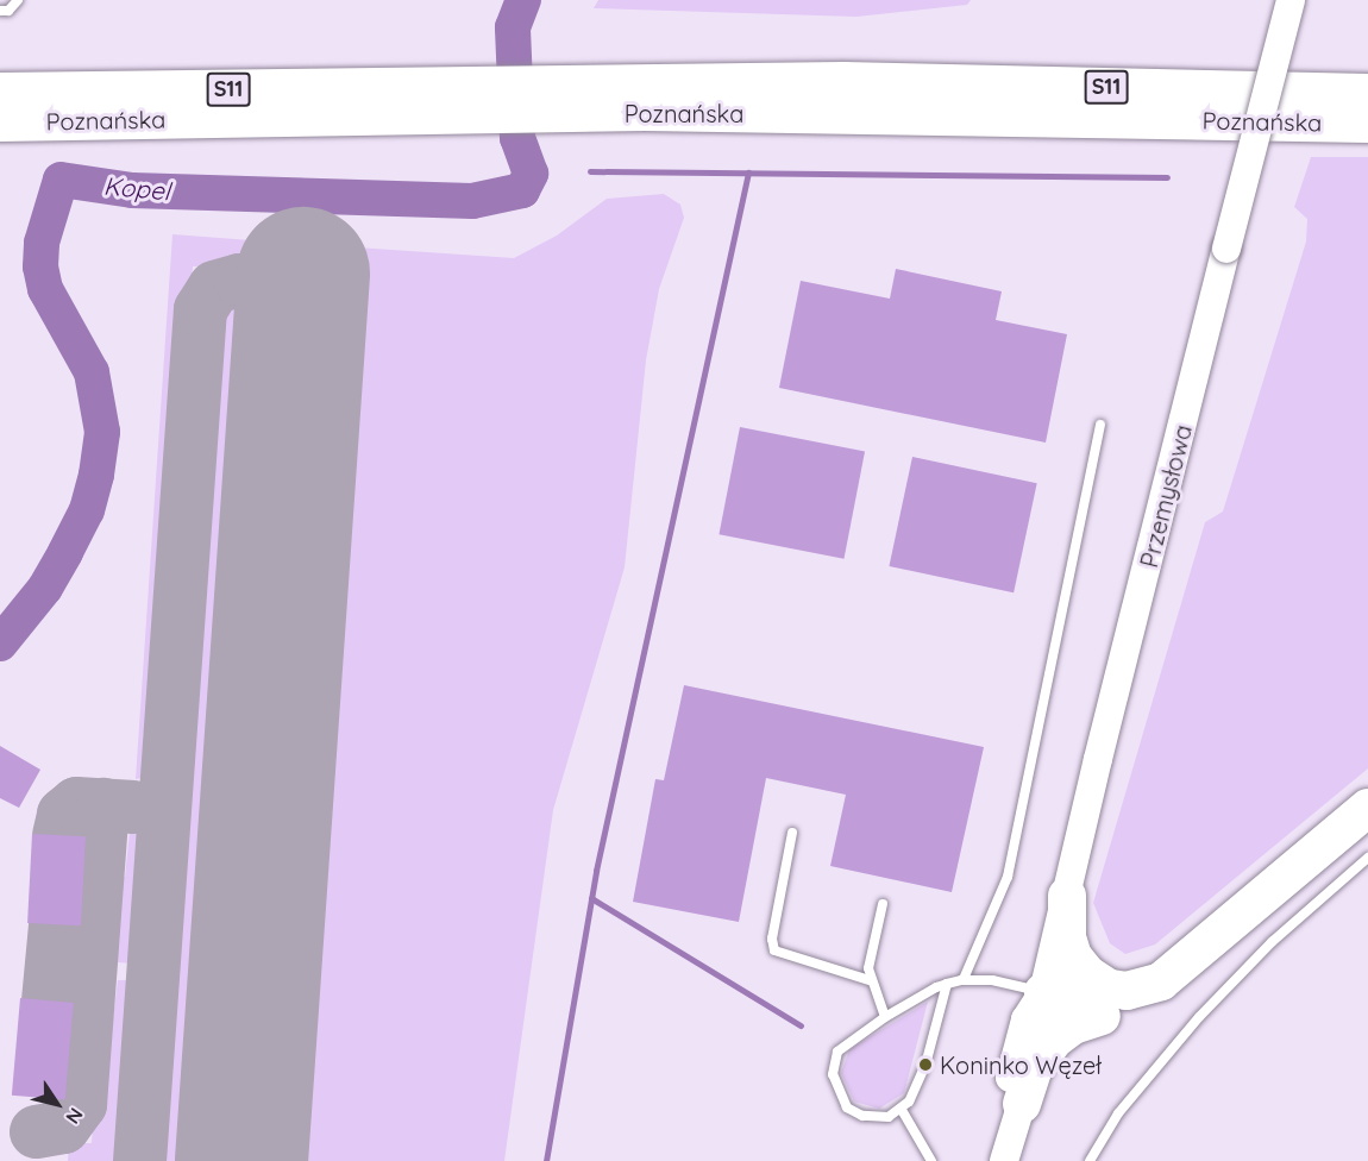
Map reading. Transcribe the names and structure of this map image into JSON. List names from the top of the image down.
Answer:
{
  "streets": {
    "highway": ["S11", "Poznańska"],
    "street": ["Przemysłowa"]
  },
  "water": ["Kopel"],
  "places": ["Koninko Węzeł"],
  "north": "bottom right"
}
